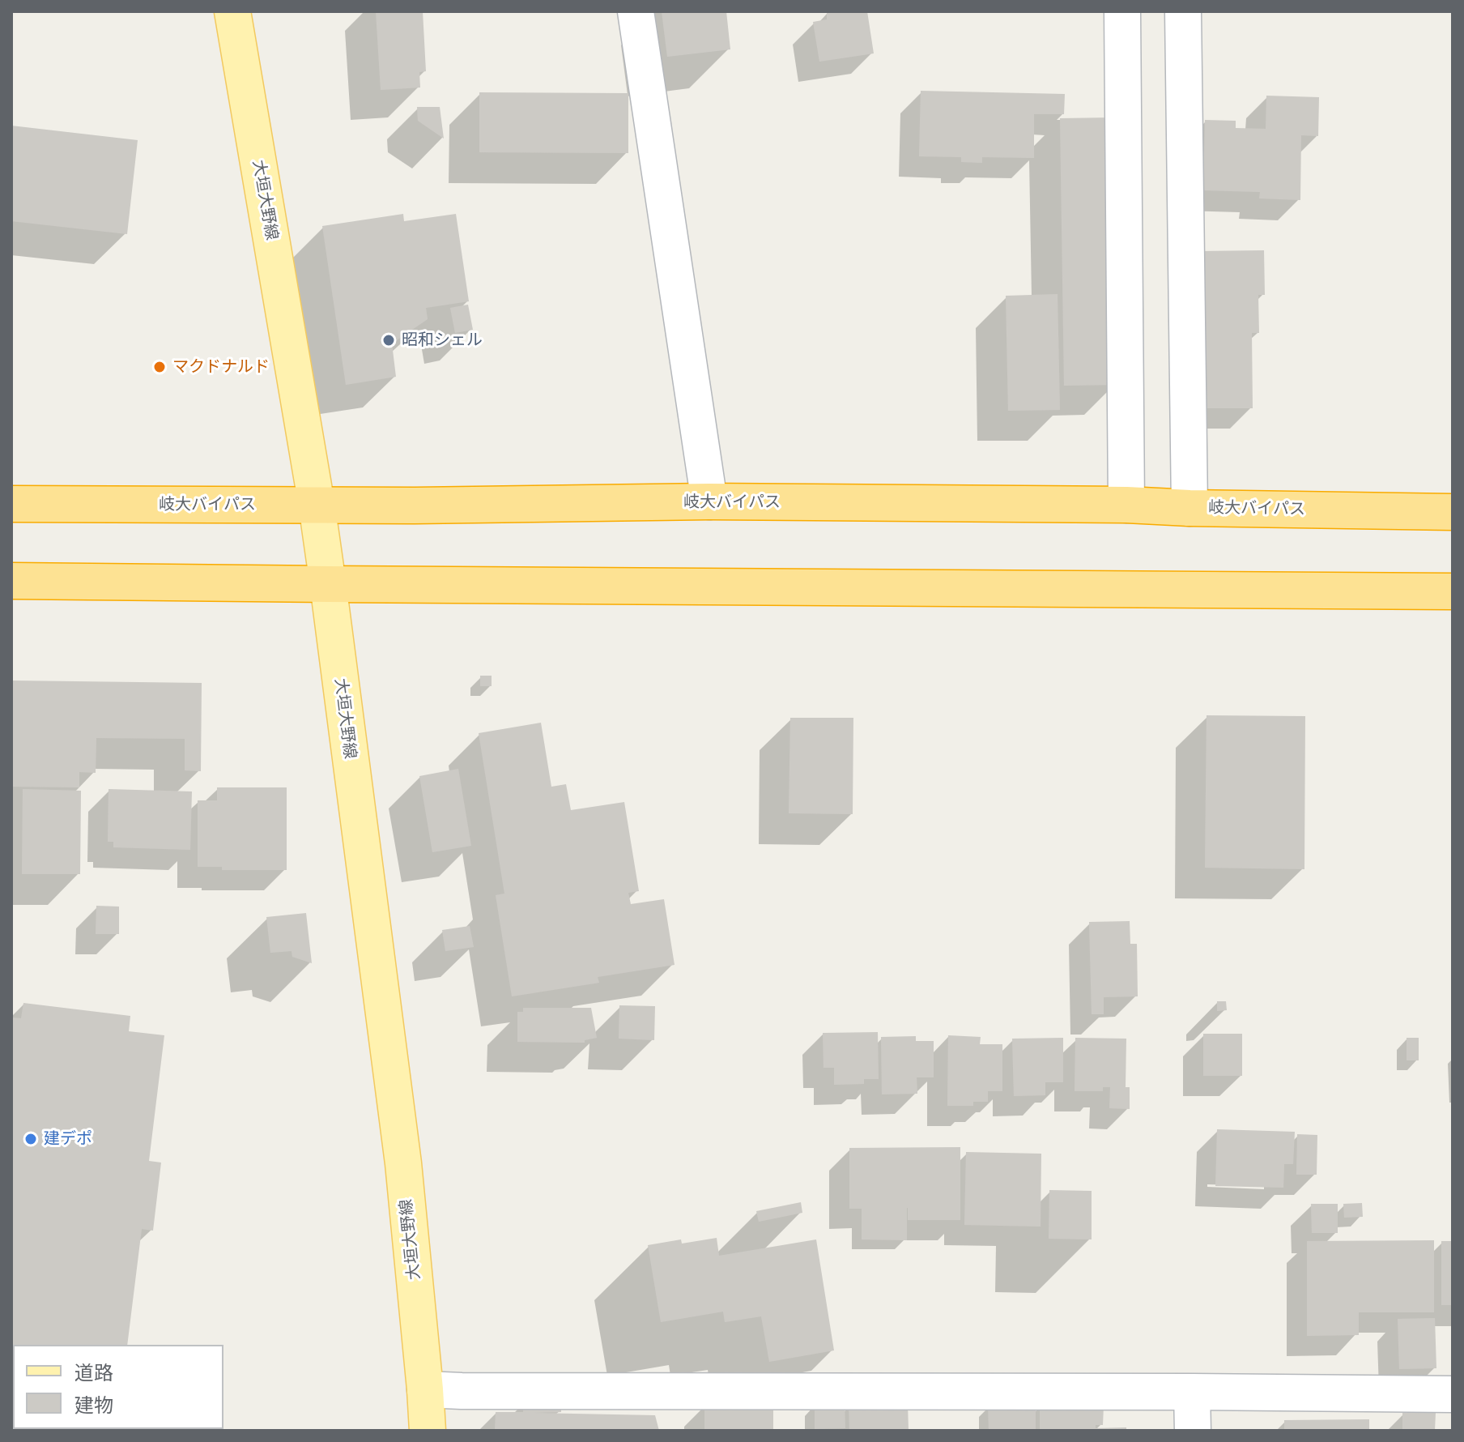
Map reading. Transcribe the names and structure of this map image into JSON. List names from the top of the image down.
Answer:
{
  "streets": {
    "highway": ["岐大バイパス"],
    "main road": ["大垣大野線"]
  },
  "crossings": [
    ["大垣大野線", "岐大バイパス"]
  ],
  "places": ["昭和シェル", "マクドナルド", "建デポ"],
  "legend": ["道路", "建物"]
}
